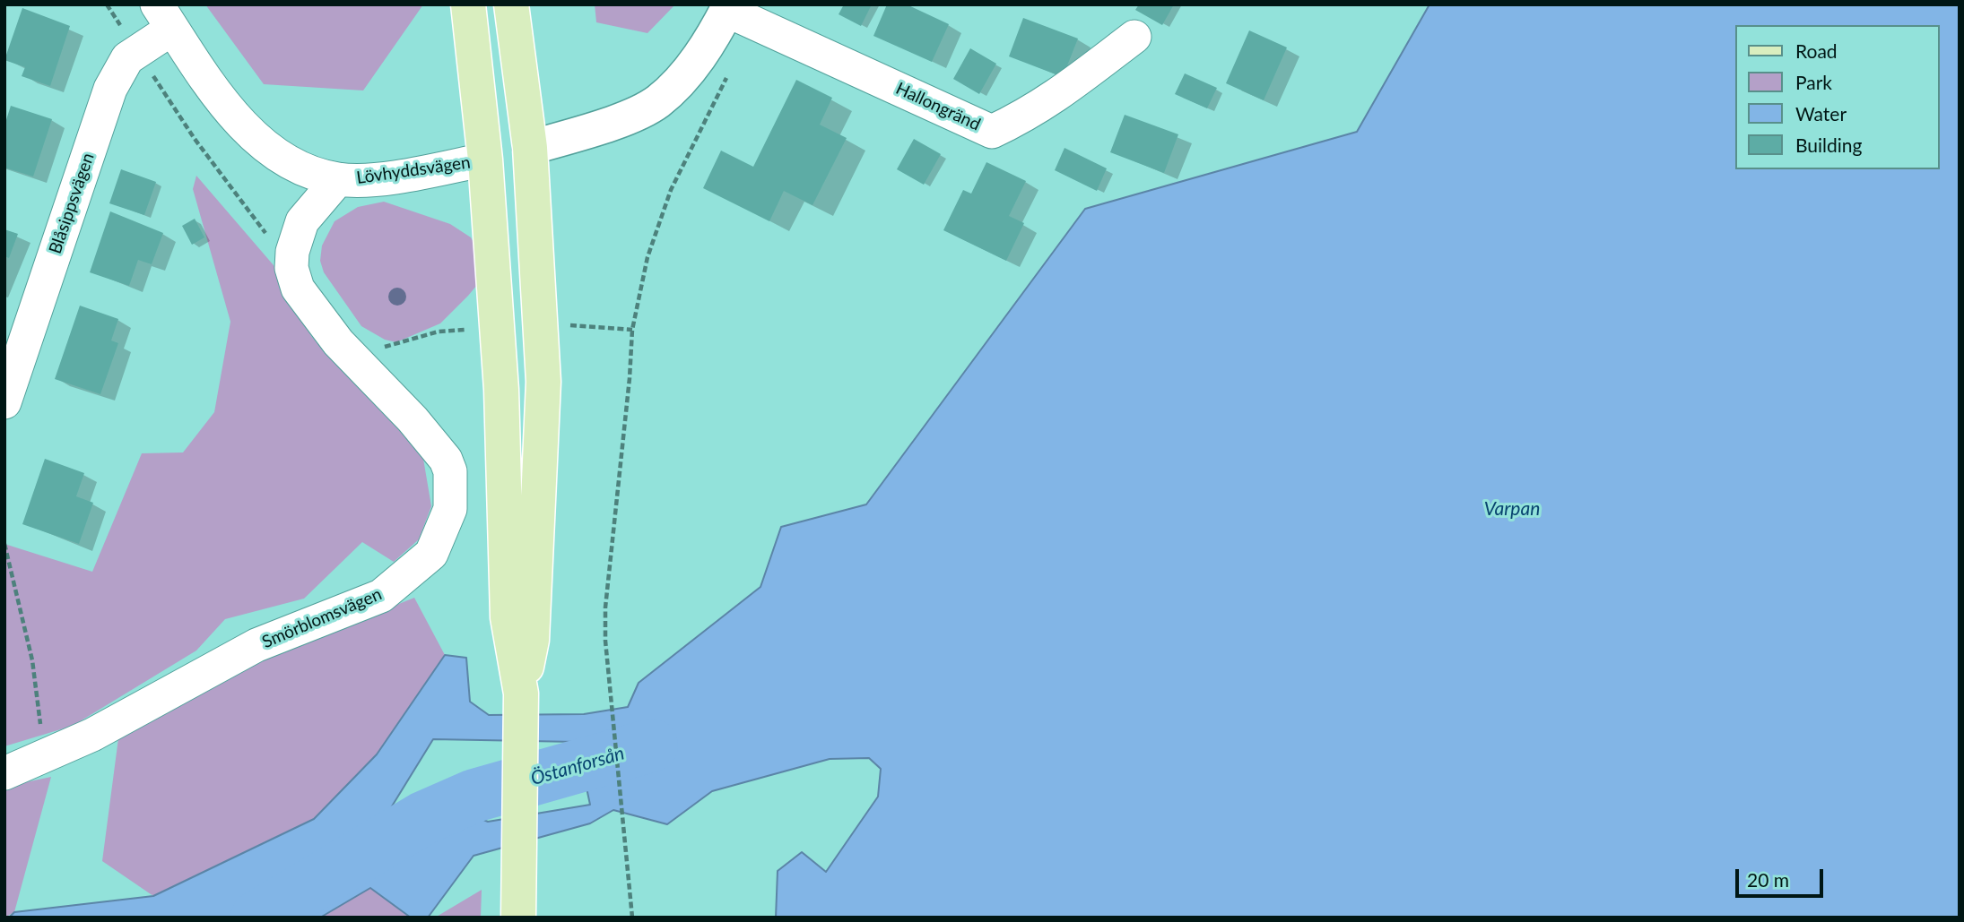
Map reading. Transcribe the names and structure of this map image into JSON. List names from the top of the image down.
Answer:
{
  "streets": {
    "street": [
      "Hallongränd",
      "Lövhyddsvägen",
      "Blåsippsvägen",
      "Smörblomsvägen"
    ]
  },
  "crossings": [
    ["Lövhyddsvägen", "Blåsippsvägen"],
    ["Lövhyddsvägen", "Smörblomsvägen"]
  ],
  "water": ["Varpan", "Östanforsån"],
  "legend": [
    "Road",
    "Park",
    "Water",
    "Building"
  ],
  "scale_bar": "20 m"
}
